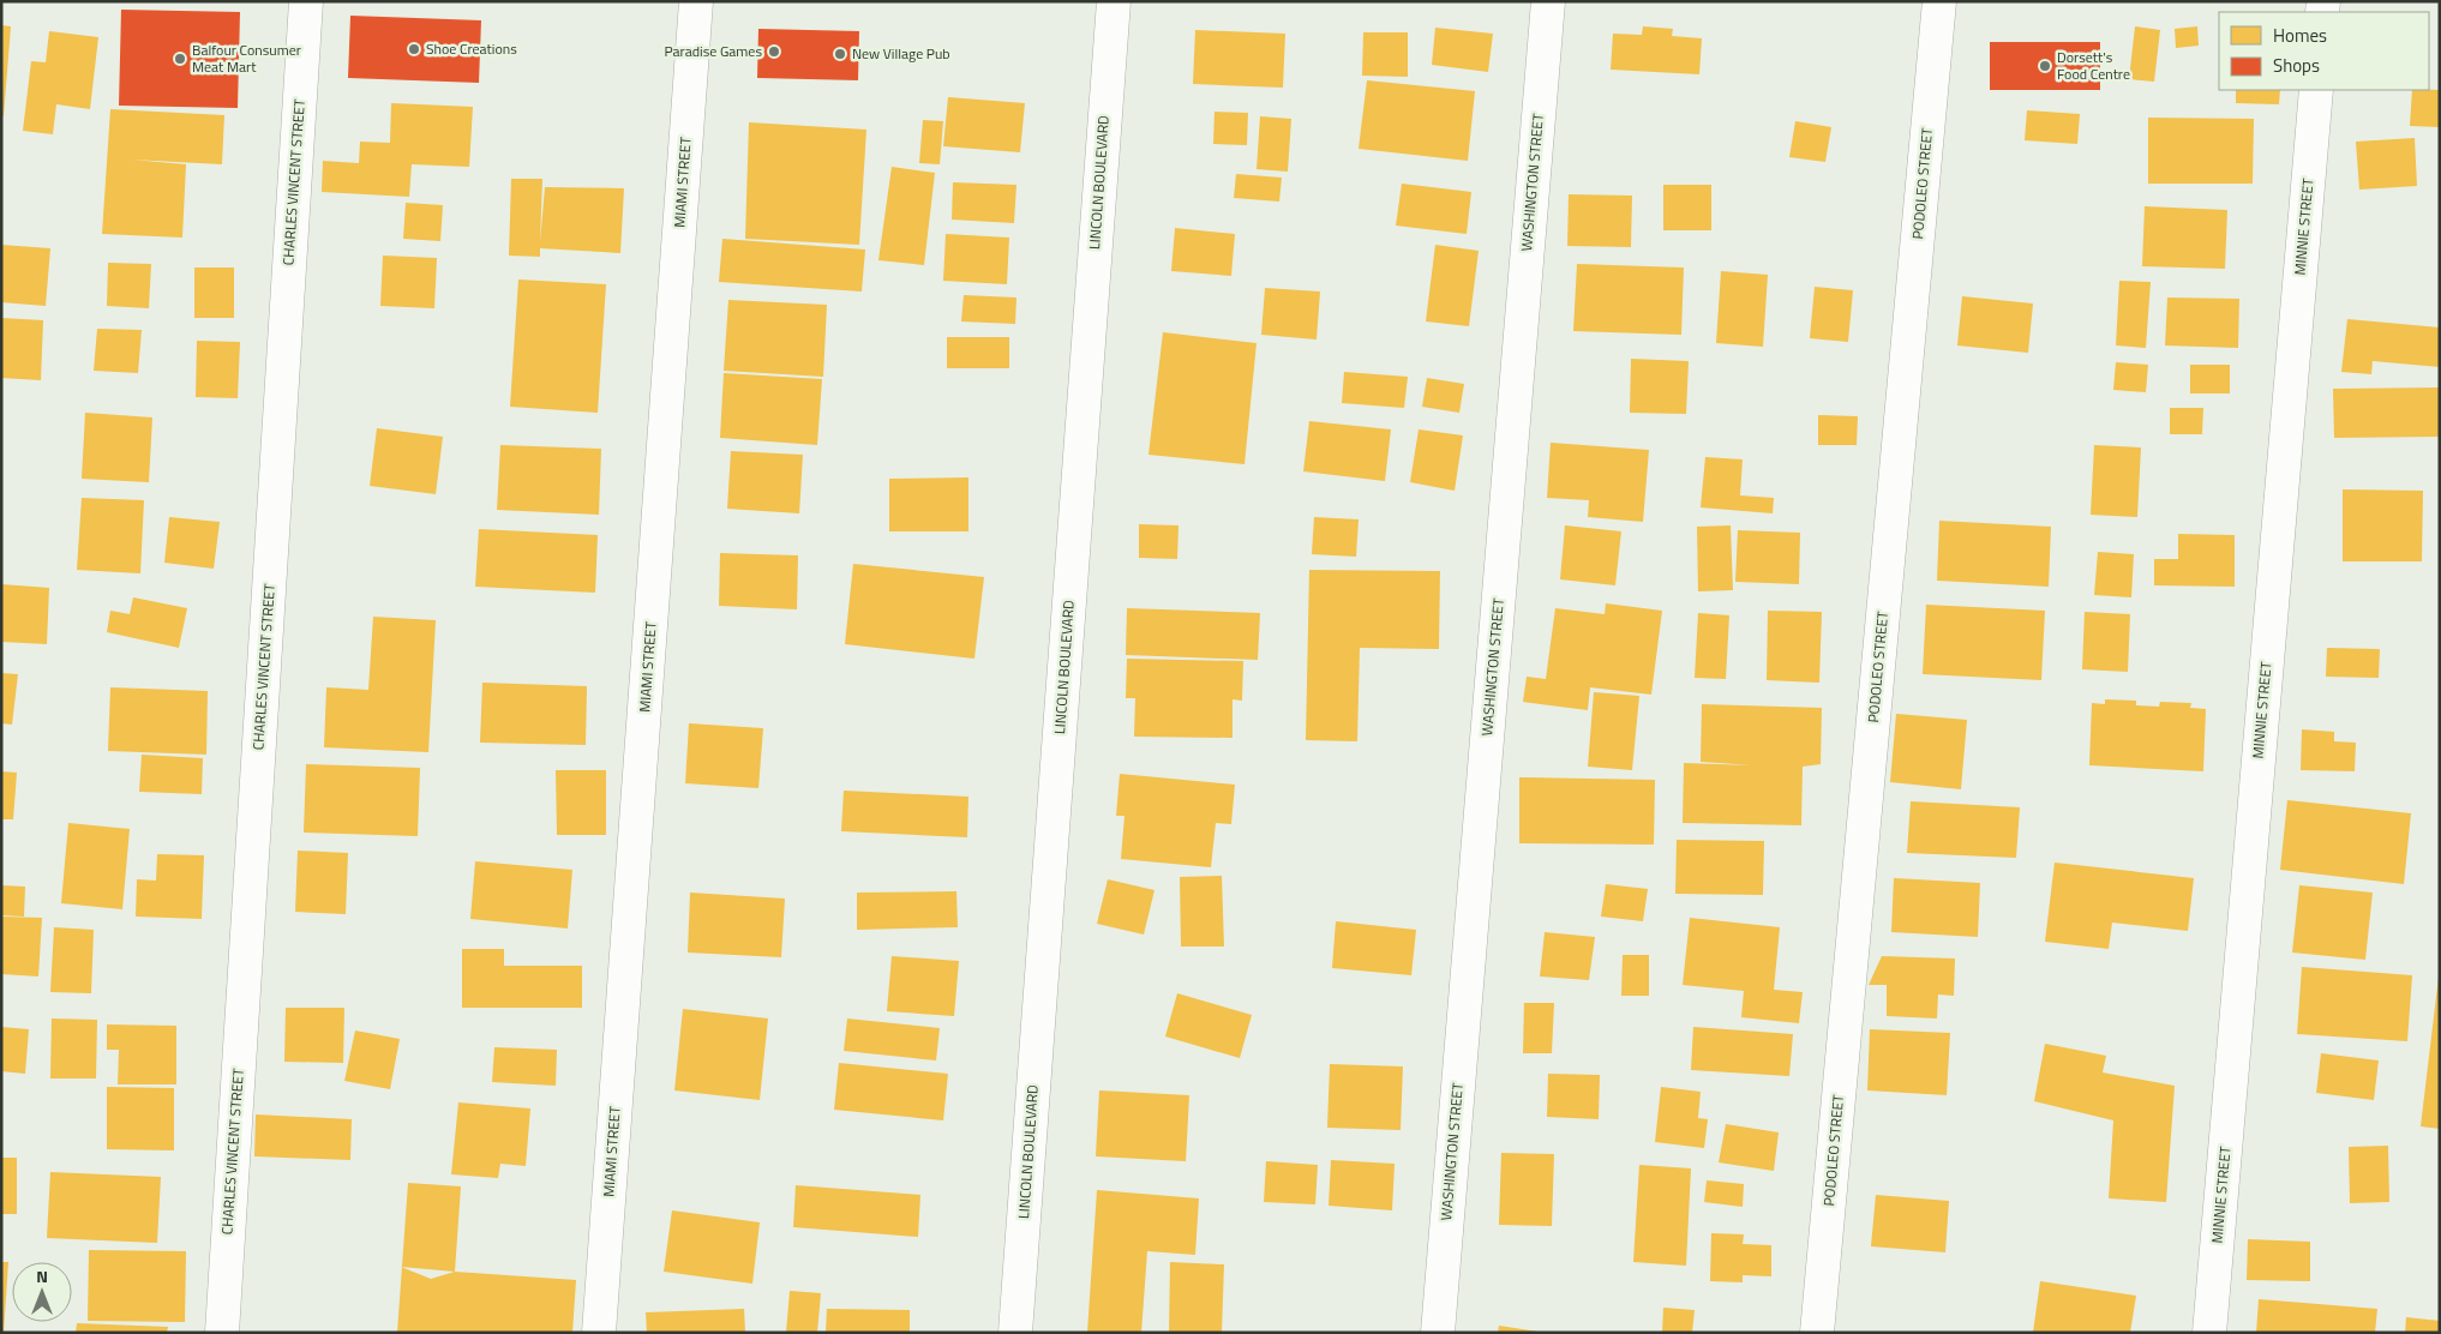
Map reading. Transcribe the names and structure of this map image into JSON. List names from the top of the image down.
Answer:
{
  "streets": {
    "street": [
      "CHARLES VINCENT STREET",
      "MIAMI STREET",
      "LINCOLN BOULEVARD",
      "WASHINGTON STREET",
      "PODOLEO STREET",
      "MINNIE STREET"
    ]
  },
  "places": [
    "Shoe Creations",
    "Paradise Games",
    "New Village Pub",
    "Balfour Consumer Meat Mart",
    "Dorsett's Food Centre"
  ],
  "legend": ["Homes", "Shops"],
  "north": "top"
}
